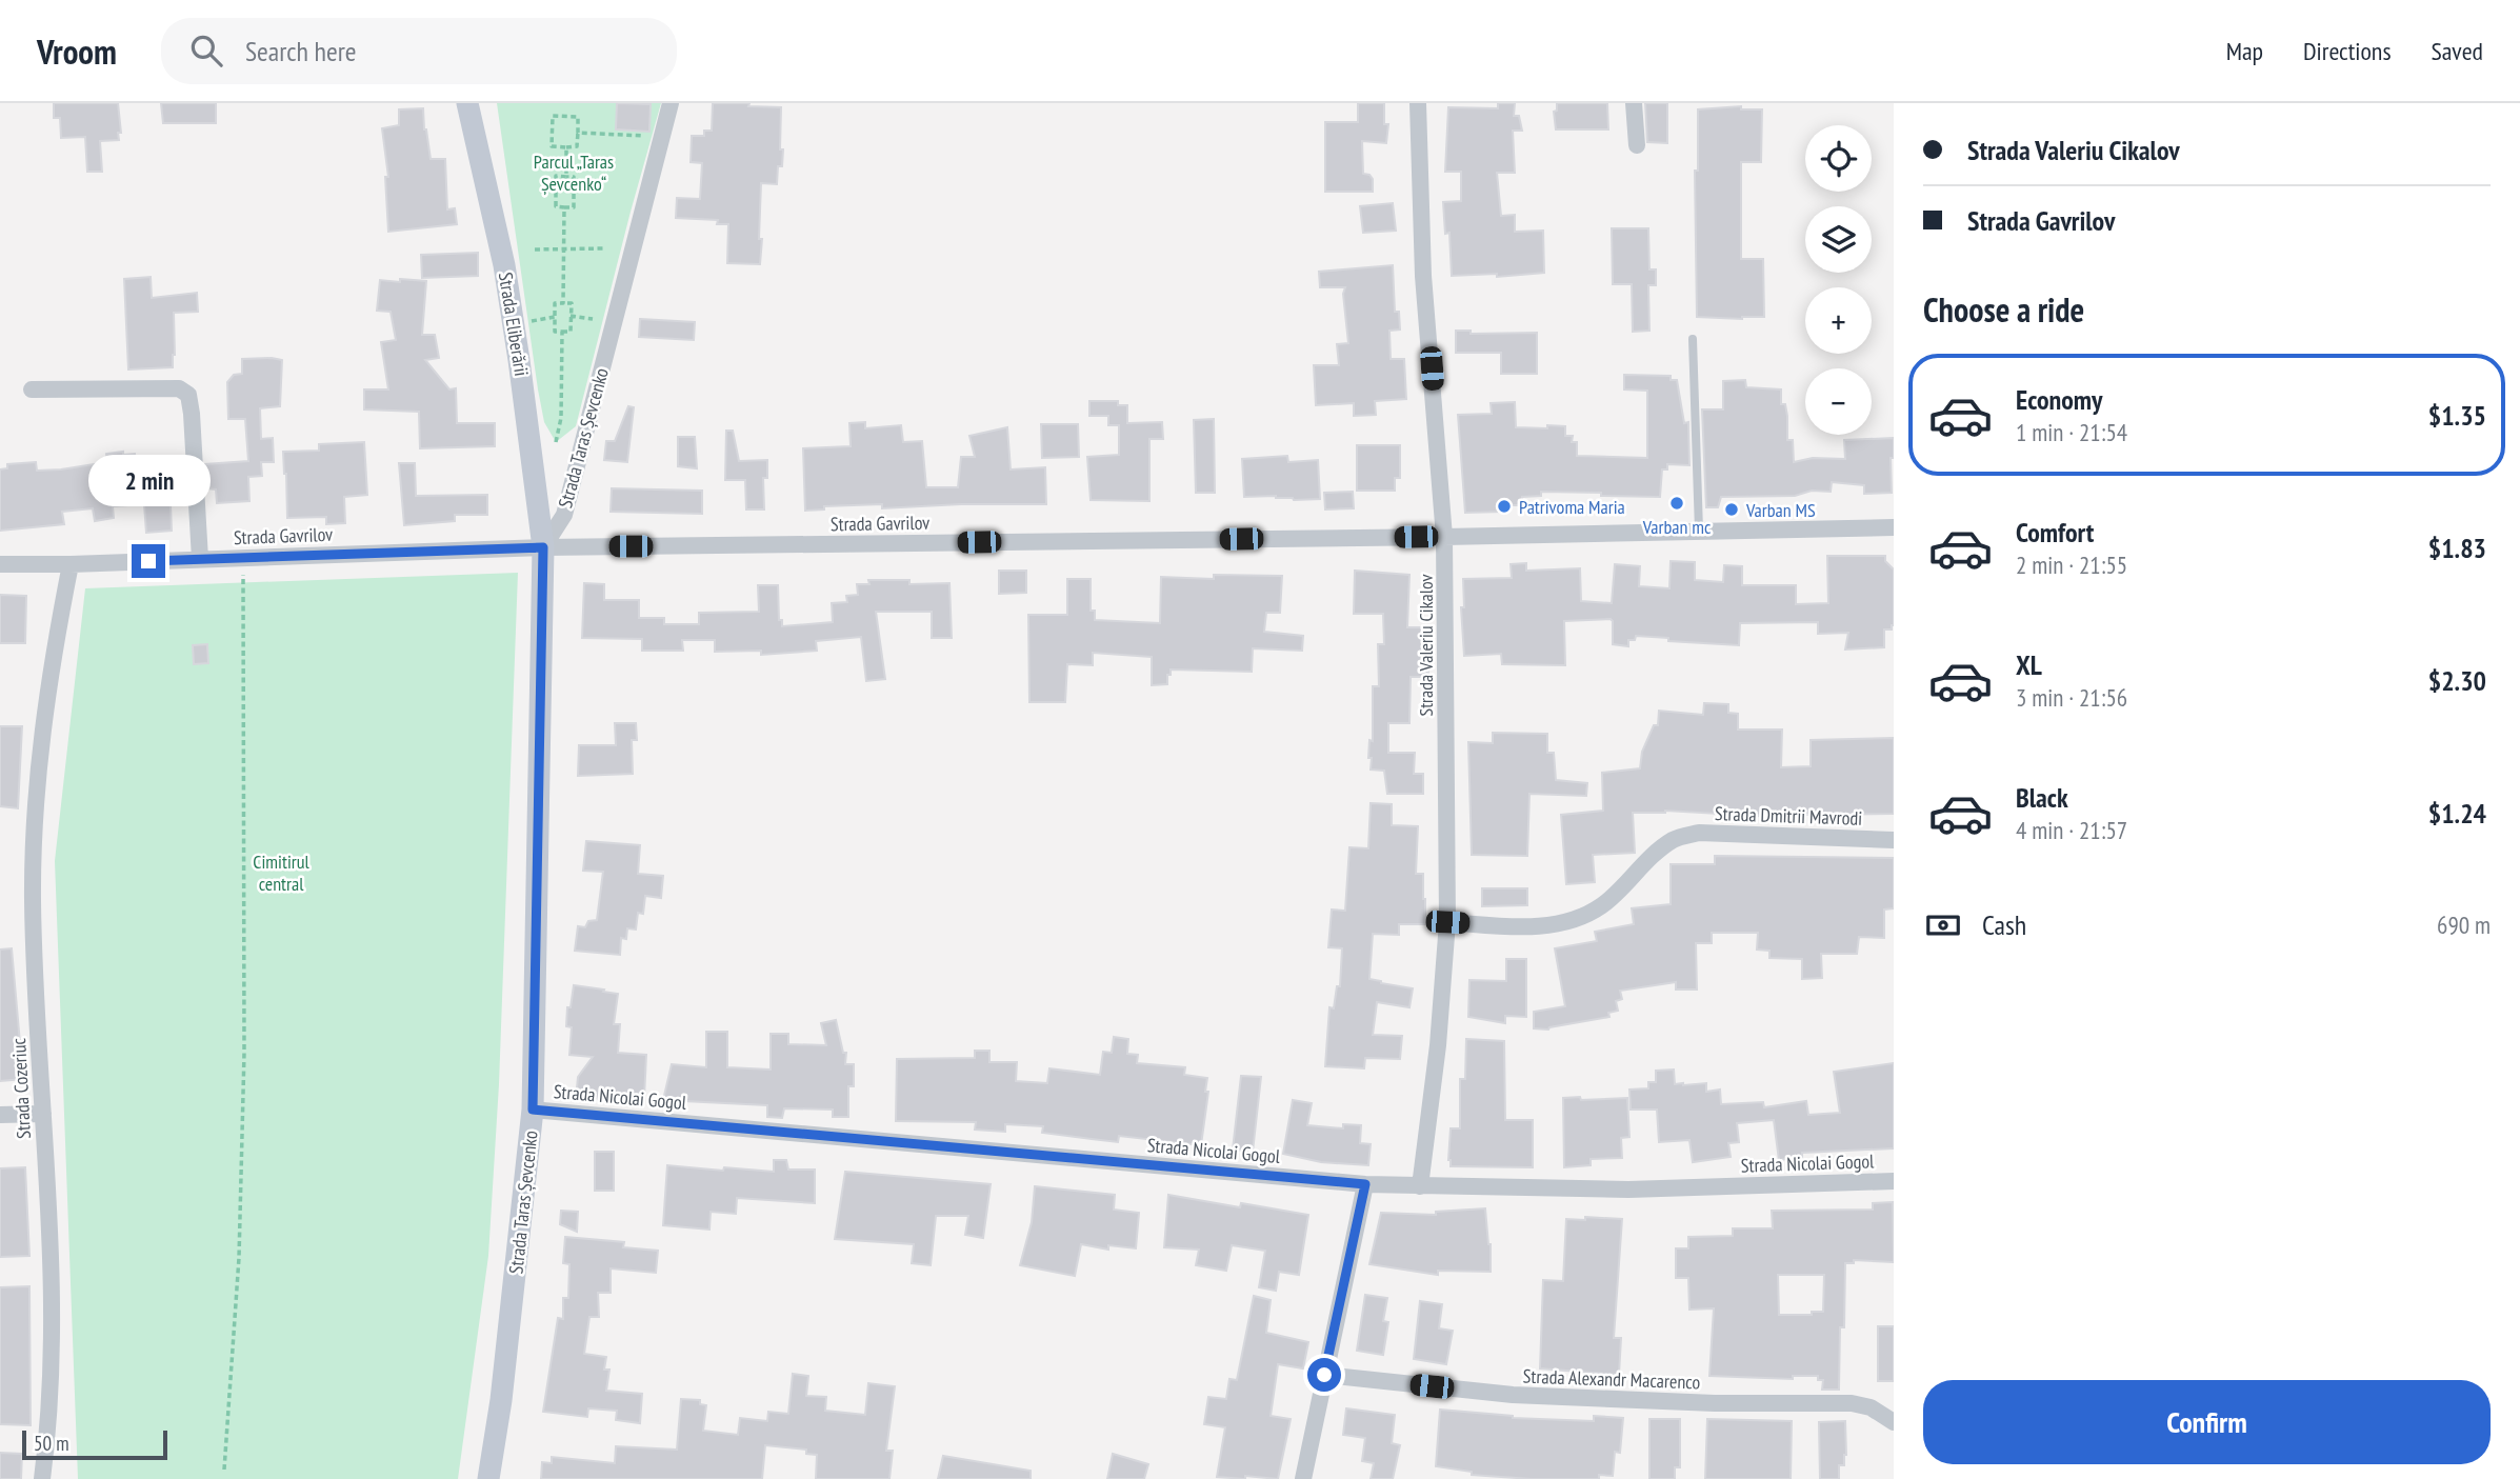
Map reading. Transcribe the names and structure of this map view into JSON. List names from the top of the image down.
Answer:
{
  "streets": {
    "main road": ["Strada Eliberării", "Strada Taras Șevcenko"],
    "street": [
      "Strada Gavrilov",
      "Strada Valeriu Cikalov",
      "Strada Dmitrii Mavrodi",
      "Strada Cozeriuc",
      "Strada Nicolai Gogol",
      "Strada Alexandr Macarenco"
    ]
  },
  "crossings": [
    ["Strada Eliberării", "Strada Taras Șevcenko"],
    ["Strada Eliberării", "Strada Gavrilov"],
    ["Strada Taras Șevcenko", "Strada Gavrilov"],
    ["Strada Taras Șevcenko", "Strada Nicolai Gogol"],
    ["Strada Gavrilov", "Strada Valeriu Cikalov"],
    ["Strada Gavrilov", "Strada Cozeriuc"],
    ["Strada Valeriu Cikalov", "Strada Dmitrii Mavrodi"],
    ["Strada Valeriu Cikalov", "Strada Nicolai Gogol"]
  ],
  "parks": ["Parcul „Taras Șevcenko“", "Cimitirul central"],
  "places": ["Varban mc", "Patrivoma Maria", "Varban MS"],
  "scale_bar": "50 m",
  "page": {
    "header": "Vroom",
    "search": "Search here",
    "nav": ["Map", "Directions", "Saved"],
    "banner": ["Strada Valeriu Cikalov", "Strada Gavrilov"],
    "map_buttons": ["+", "−"],
    "heading": "Choose a ride",
    "list": [
      {
        "name": "Economy",
        "note": "1 min · 21:54",
        "value": "$1.35"
      },
      {
        "name": "Comfort",
        "note": "2 min · 21:55",
        "value": "$1.83"
      },
      {
        "name": "XL",
        "note": "3 min · 21:56",
        "value": "$2.30"
      },
      {
        "name": "Black",
        "note": "4 min · 21:57",
        "value": "$1.24"
      }
    ],
    "bubble": "2 min",
    "pay": ["Cash", "690 m"],
    "buttons": "Confirm",
    "scale": "50 m"
  }
}
